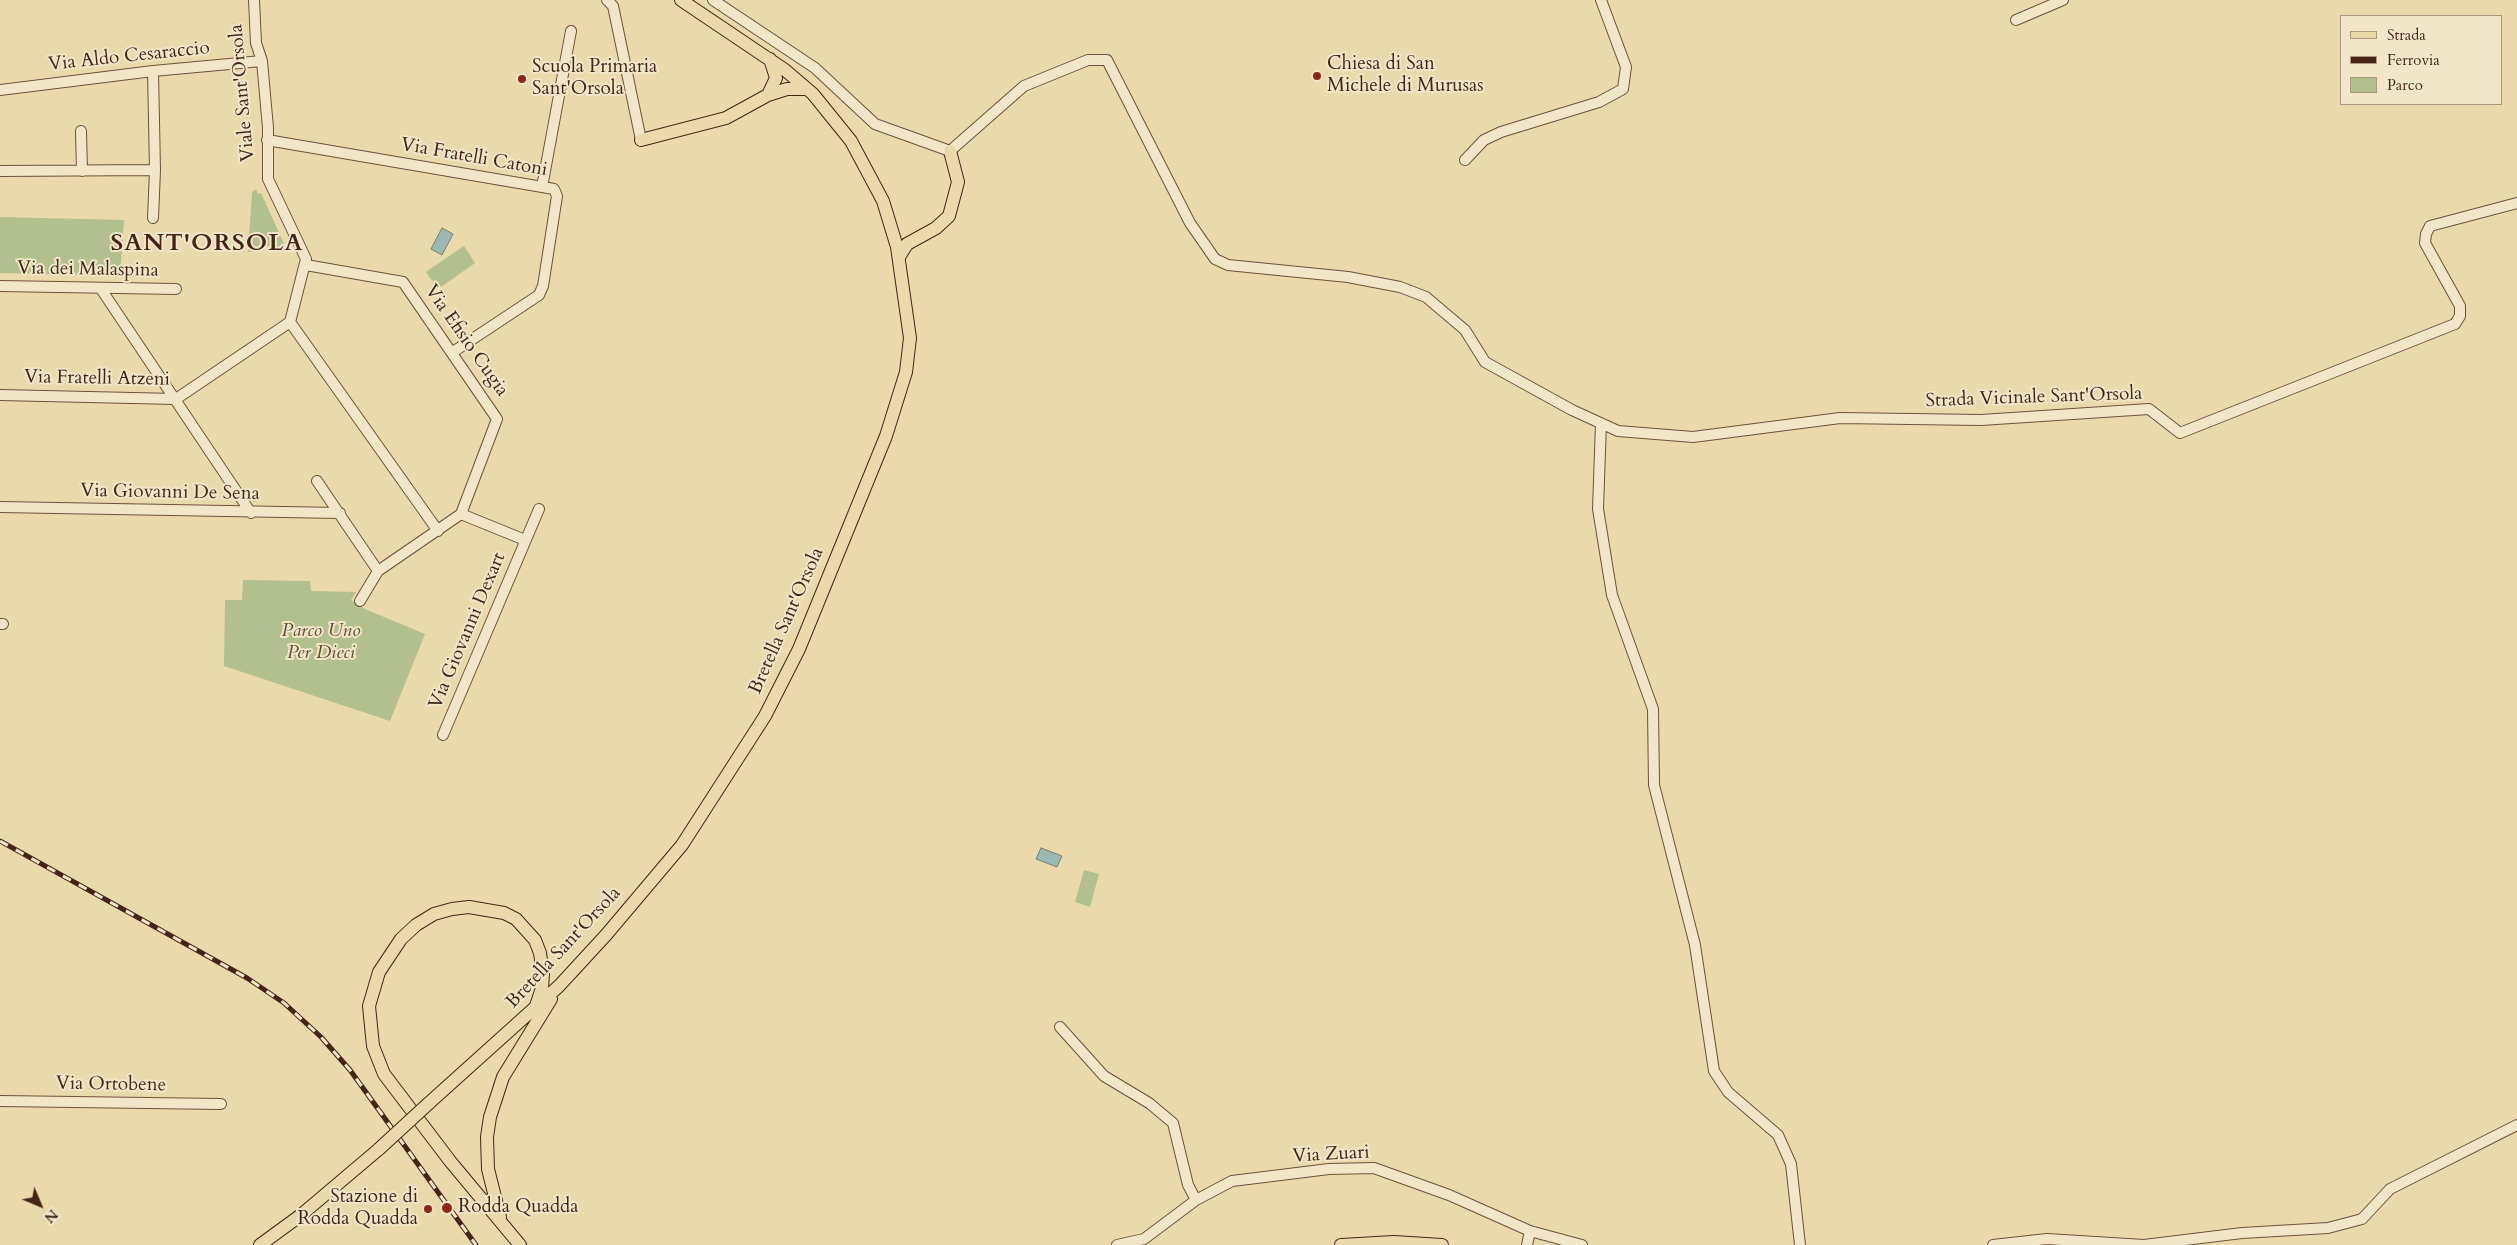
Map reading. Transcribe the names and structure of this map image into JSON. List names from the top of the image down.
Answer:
{
  "streets": {
    "main road": ["Bretella Sant'Orsola"],
    "street": [
      "Via Aldo Cesaraccio",
      "Viale Sant'Orsola",
      "Via Fratelli Catoni",
      "Via dei Malaspina",
      "Via Efisio Cugia",
      "Via Fratelli Atzeni",
      "Strada Vicinale Sant'Orsola",
      "Via Giovanni De Sena",
      "Via Giovanni Dexart",
      "Via Ortobene",
      "Via Zuari"
    ]
  },
  "crossings": [
    ["Via Aldo Cesaraccio", "Viale Sant'Orsola"],
    ["Viale Sant'Orsola", "Via Fratelli Catoni"],
    ["Viale Sant'Orsola", "Via Efisio Cugia"],
    ["Via Fratelli Catoni", "Via Efisio Cugia"],
    ["Via Efisio Cugia", "Via Giovanni Dexart"]
  ],
  "districts": ["SANT'ORSOLA"],
  "parks": ["Parco Uno Per Dieci"],
  "places": [
    "Chiesa di San Michele di Murusas",
    "Scuola Primaria Sant'Orsola",
    "Rodda Quadda",
    "Stazione di Rodda Quadda"
  ],
  "legend": ["Strada", "Ferrovia", "Parco"],
  "north": "bottom right"
}
